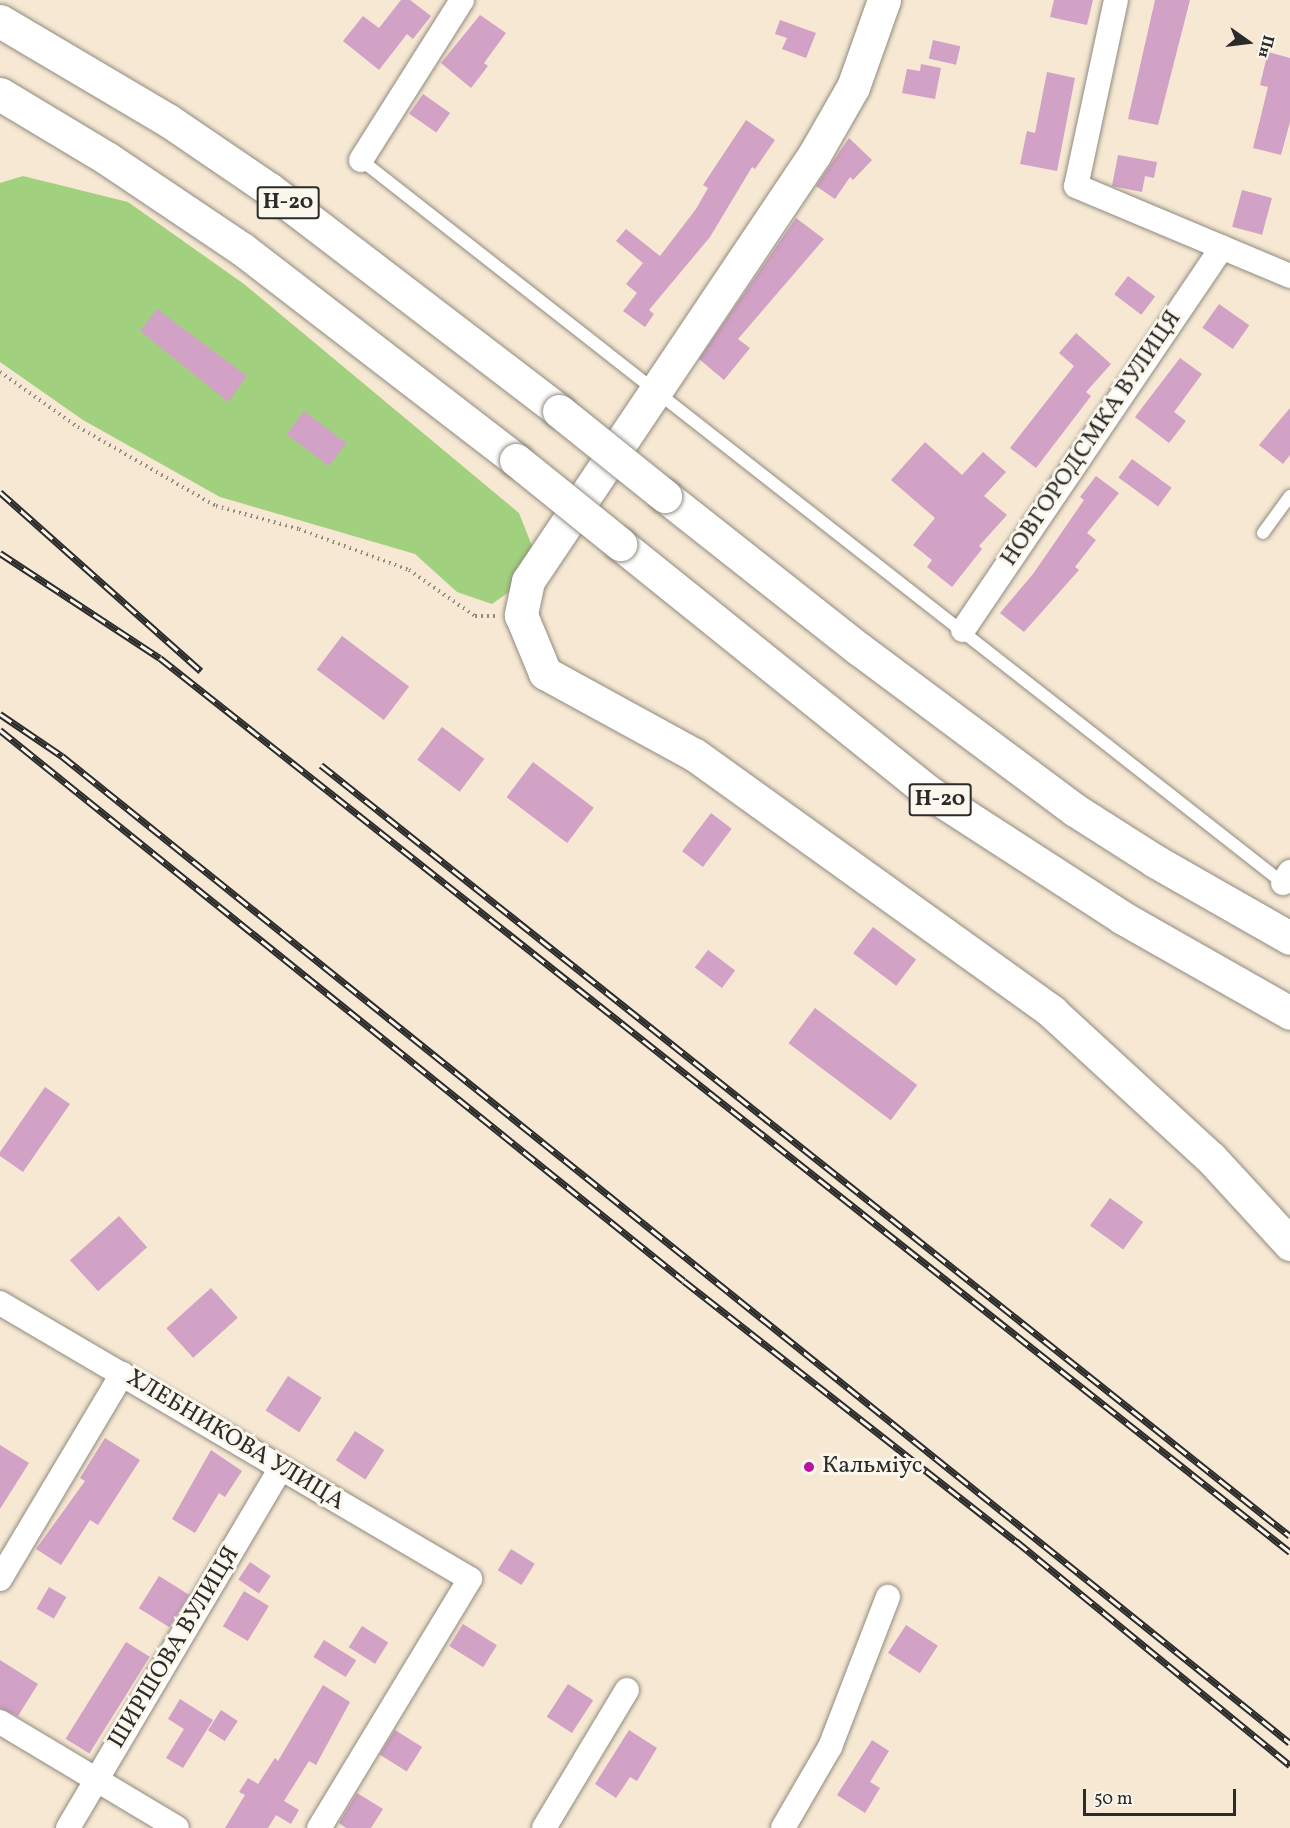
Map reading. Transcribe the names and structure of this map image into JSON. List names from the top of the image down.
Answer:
{
  "streets": {
    "main road": ["Н-20"],
    "street": ["НОВГОРОДСMКА ВУЛИЦЯ", "ХЛЕБНИКОВА УЛИЦА", "ШИРШОВА ВУЛИЦЯ"]
  },
  "crossings": [
    ["ХЛЕБНИКОВА УЛИЦА", "ШИРШОВА ВУЛИЦЯ"]
  ],
  "places": ["Кальміус"],
  "scale_bar": "50 m",
  "north": "right"
}
